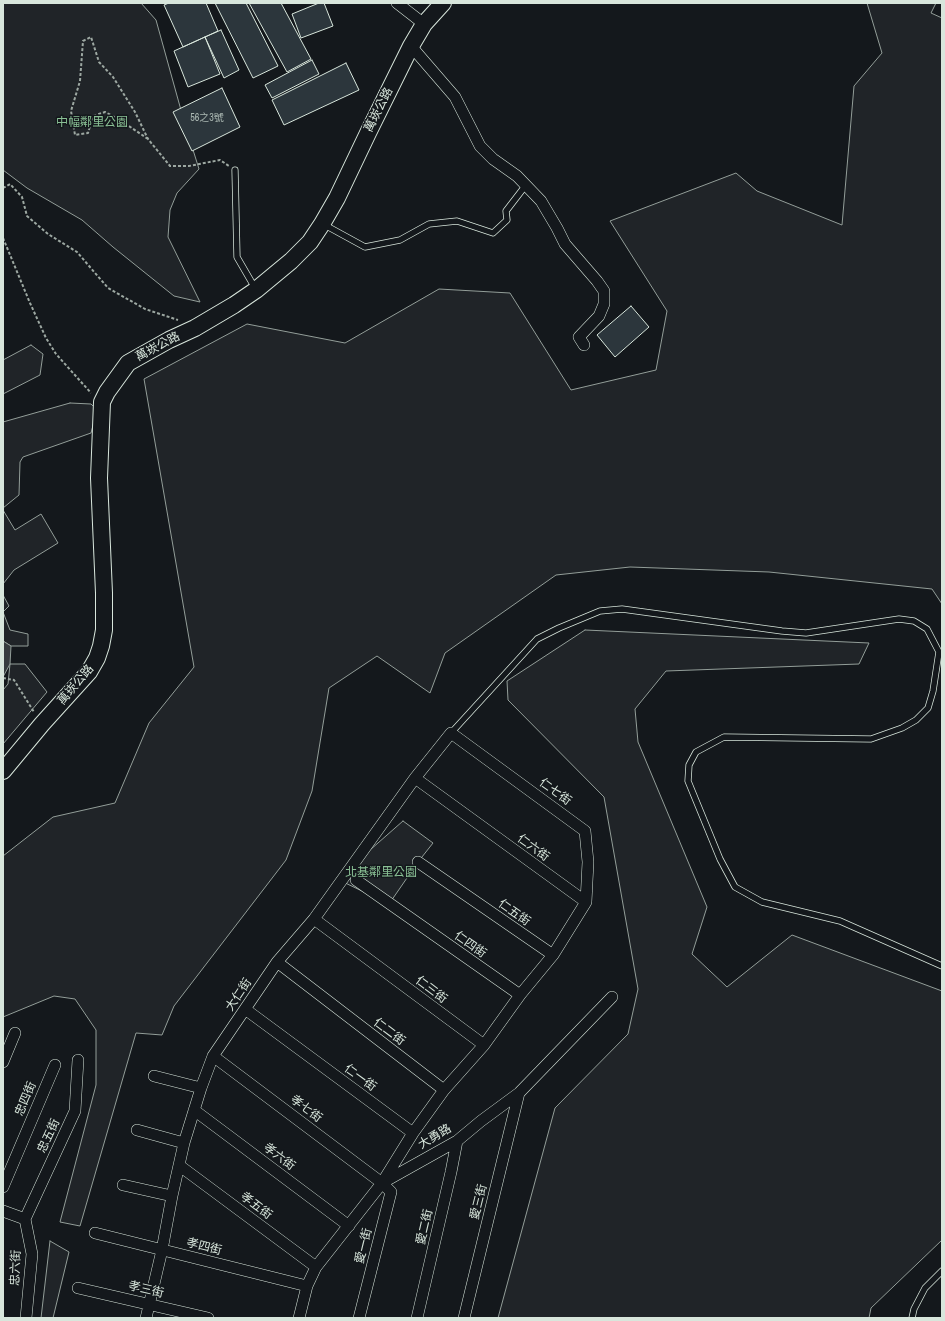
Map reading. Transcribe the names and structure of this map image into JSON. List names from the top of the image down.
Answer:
{
  "streets": {
    "street": [
      "萬崁公路",
      "仁七街",
      "仁六街",
      "仁五街",
      "仁四街",
      "仁三街",
      "大仁街",
      "仁二街",
      "仁一街",
      "忠四街",
      "孝七街",
      "忠五街",
      "大勇路",
      "孝六街",
      "愛三街",
      "孝五街",
      "愛二街",
      "愛一街",
      "孝四街",
      "忠六街",
      "孝三街"
    ]
  },
  "crossings": [
    ["仁七街", "仁六街"],
    ["仁七街", "大仁街"],
    ["仁六街", "大仁街"],
    ["仁三街", "大仁街"],
    ["大仁街", "仁二街"],
    ["大仁街", "仁一街"],
    ["大仁街", "孝七街"],
    ["大仁街", "孝六街"],
    ["大仁街", "孝五街"],
    ["大仁街", "孝四街"],
    ["大仁街", "孝三街"],
    ["孝七街", "大勇路"],
    ["孝七街", "愛一街"],
    ["忠五街", "忠六街"],
    ["大勇路", "孝六街"],
    ["大勇路", "愛三街"],
    ["大勇路", "孝五街"],
    ["大勇路", "愛二街"],
    ["大勇路", "愛一街"],
    ["大勇路", "孝四街"]
  ],
  "parks": ["中幅鄰里公園", "北基鄰里公園"],
  "house_numbers": ["56之3號"]
}
